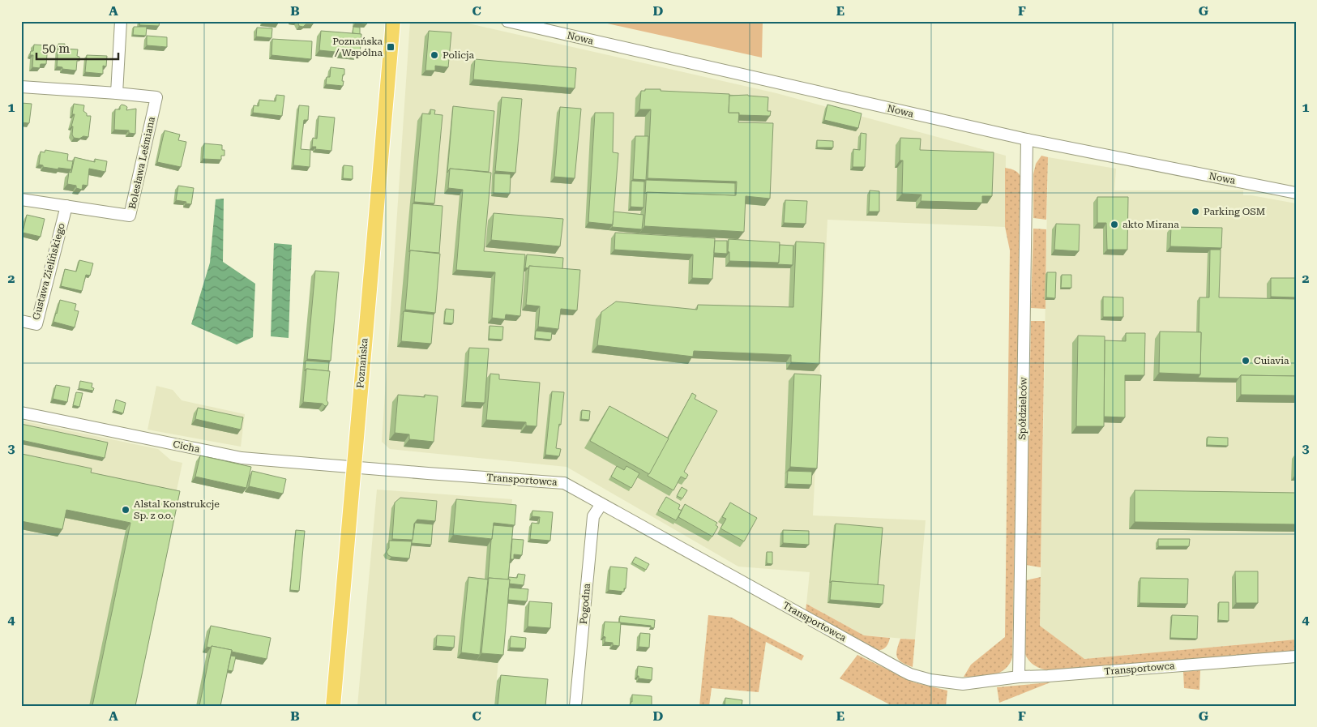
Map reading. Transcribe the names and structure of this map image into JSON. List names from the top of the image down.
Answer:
{
  "streets": {
    "main road": ["Poznańska"],
    "street": [
      "Nowa",
      "Bolesława Leśmiana",
      "Gustawa Zielińskiego",
      "Spółdzielców",
      "Cicha",
      "Transportowca",
      "Pogodna"
    ]
  },
  "crossings": [
    ["Nowa", "Spółdzielców"],
    ["Bolesława Leśmiana", "Gustawa Zielińskiego"],
    ["Poznańska", "Cicha"],
    ["Poznańska", "Transportowca"],
    ["Spółdzielców", "Transportowca"],
    ["Cicha", "Transportowca"],
    ["Transportowca", "Pogodna"]
  ],
  "places": {
    "transit": ["Poznańska / Wspólna"],
    "other": [
      "Policja",
      "Parking OSM",
      "akto Mirana",
      "Cuiavia",
      "Alstal Konstrukcje Sp. z o.o."
    ]
  },
  "scale_bar": "50 m",
  "grid": {
    "columns": [
      "A",
      "B",
      "C",
      "D",
      "E",
      "F",
      "G"
    ],
    "rows": [
      "1",
      "2",
      "3",
      "4"
    ]
  }
}
